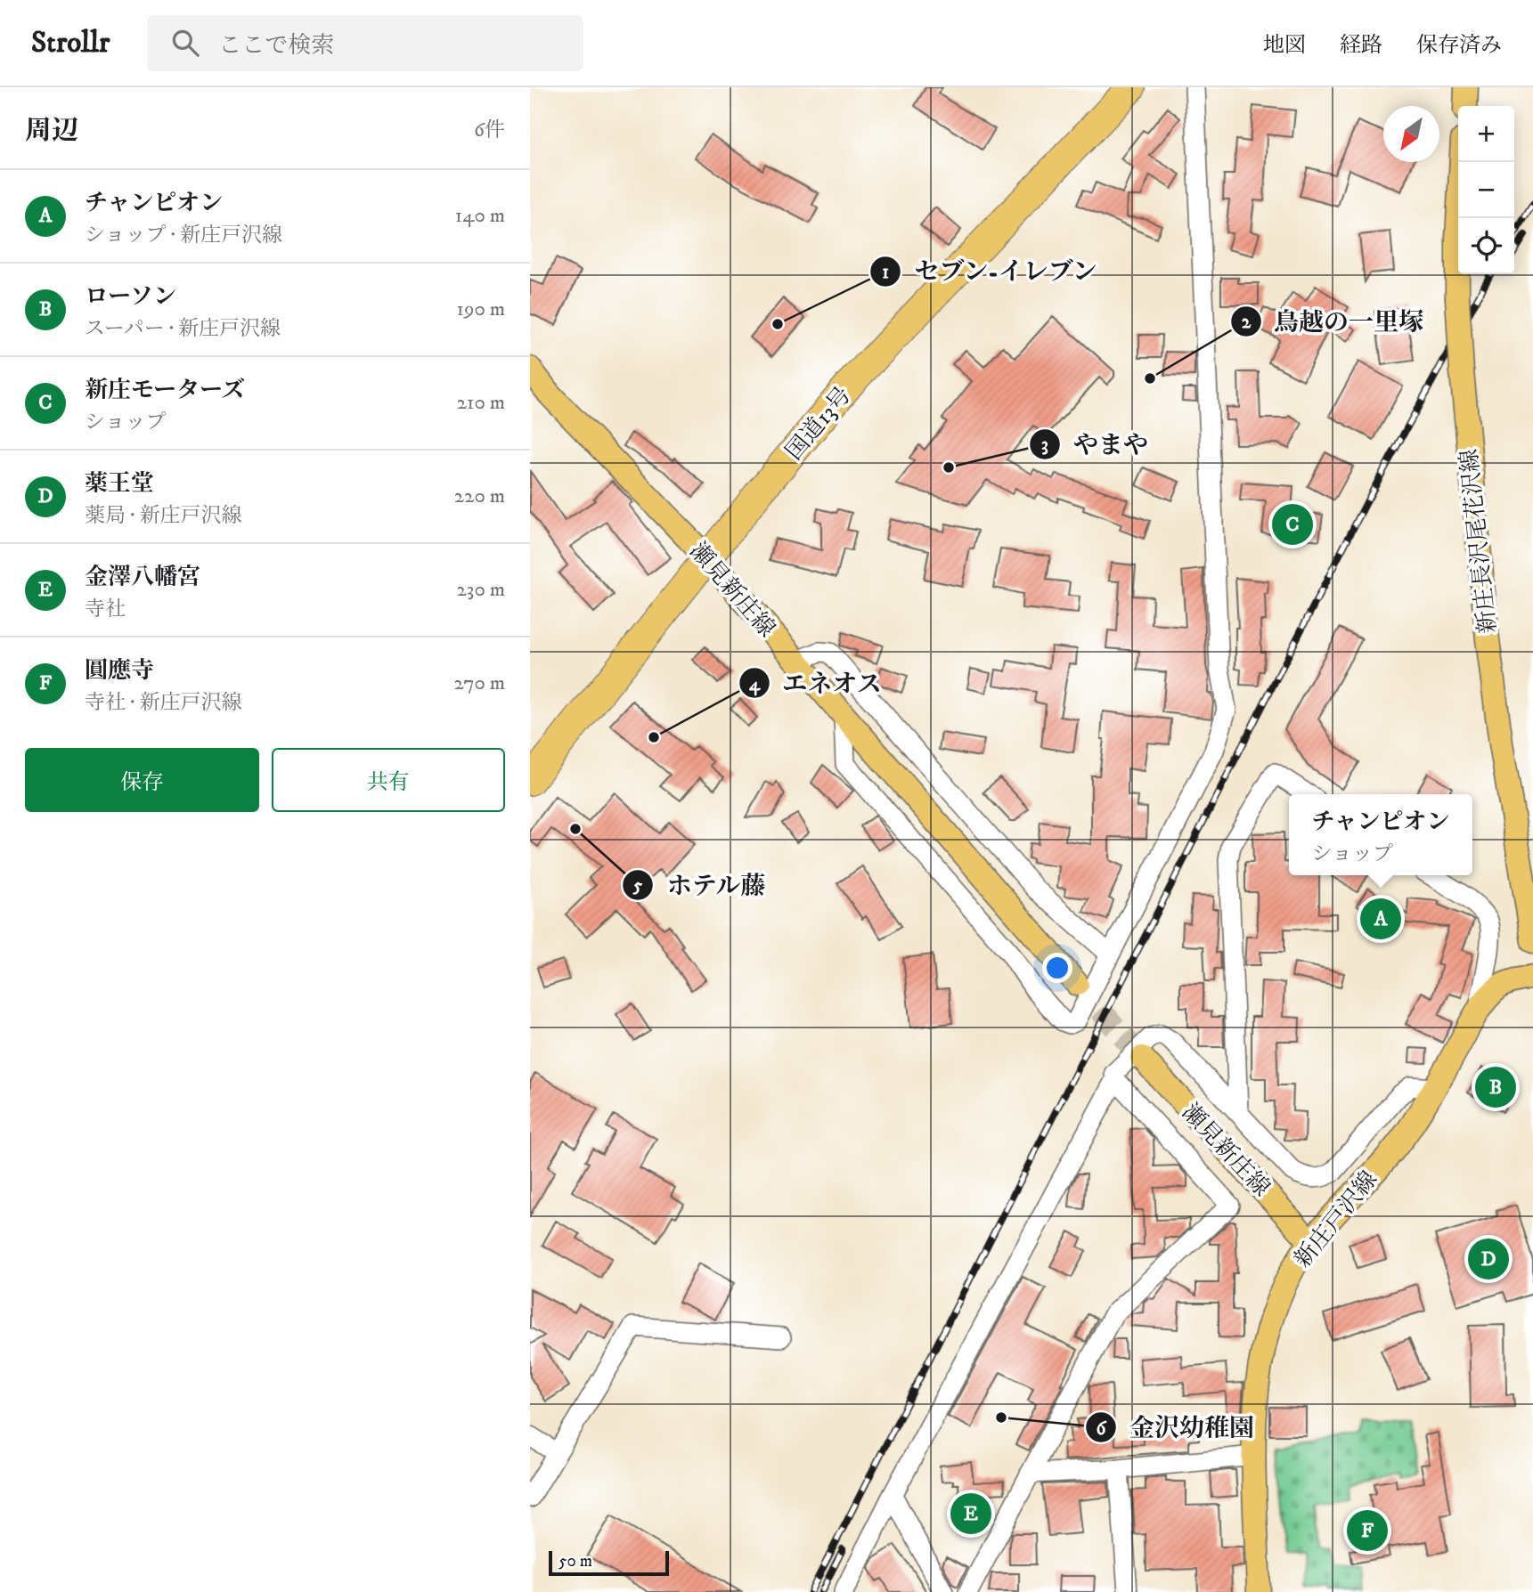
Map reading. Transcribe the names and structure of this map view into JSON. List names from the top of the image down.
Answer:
{
  "streets": {
    "highway": ["国道13号"],
    "main road": ["新庄長沢尾花沢線", "瀬見新庄線", "新庄戸沢線"]
  },
  "crossings": [
    ["国道13号", "瀬見新庄線"],
    ["瀬見新庄線", "新庄戸沢線"]
  ],
  "places": [
    "セブン-イレブン",
    "鳥越の一里塚",
    "やまや",
    "エネオス",
    "ホテル藤",
    "金沢幼稚園"
  ],
  "scale_bar": "50 m",
  "north": "bottom left",
  "page": {
    "header": "Strollr",
    "search": "ここで検索",
    "nav": ["地図", "経路", "保存済み"],
    "heading": ["周辺", "6件"],
    "map_buttons": ["+", "−"],
    "list": [
      {
        "mark": "A",
        "name": "チャンピオン",
        "note": "ショップ · 新庄戸沢線",
        "value": "140 m"
      },
      {
        "mark": "B",
        "name": "ローソン",
        "note": "スーパー · 新庄戸沢線",
        "value": "190 m"
      },
      {
        "mark": "C",
        "name": "新庄モーターズ",
        "note": "ショップ",
        "value": "210 m"
      },
      {
        "mark": "D",
        "name": "薬王堂",
        "note": "薬局 · 新庄戸沢線",
        "value": "220 m"
      },
      {
        "mark": "E",
        "name": "金澤八幡宮",
        "note": "寺社",
        "value": "230 m"
      },
      {
        "mark": "F",
        "name": "圓應寺",
        "note": "寺社 · 新庄戸沢線",
        "value": "270 m"
      }
    ],
    "pins": [
      "C",
      "A",
      "B",
      "D",
      "E",
      "F"
    ],
    "buttons": ["保存", "共有"],
    "popup": ["チャンピオン", "ショップ"],
    "scale": "50 m"
  }
}
